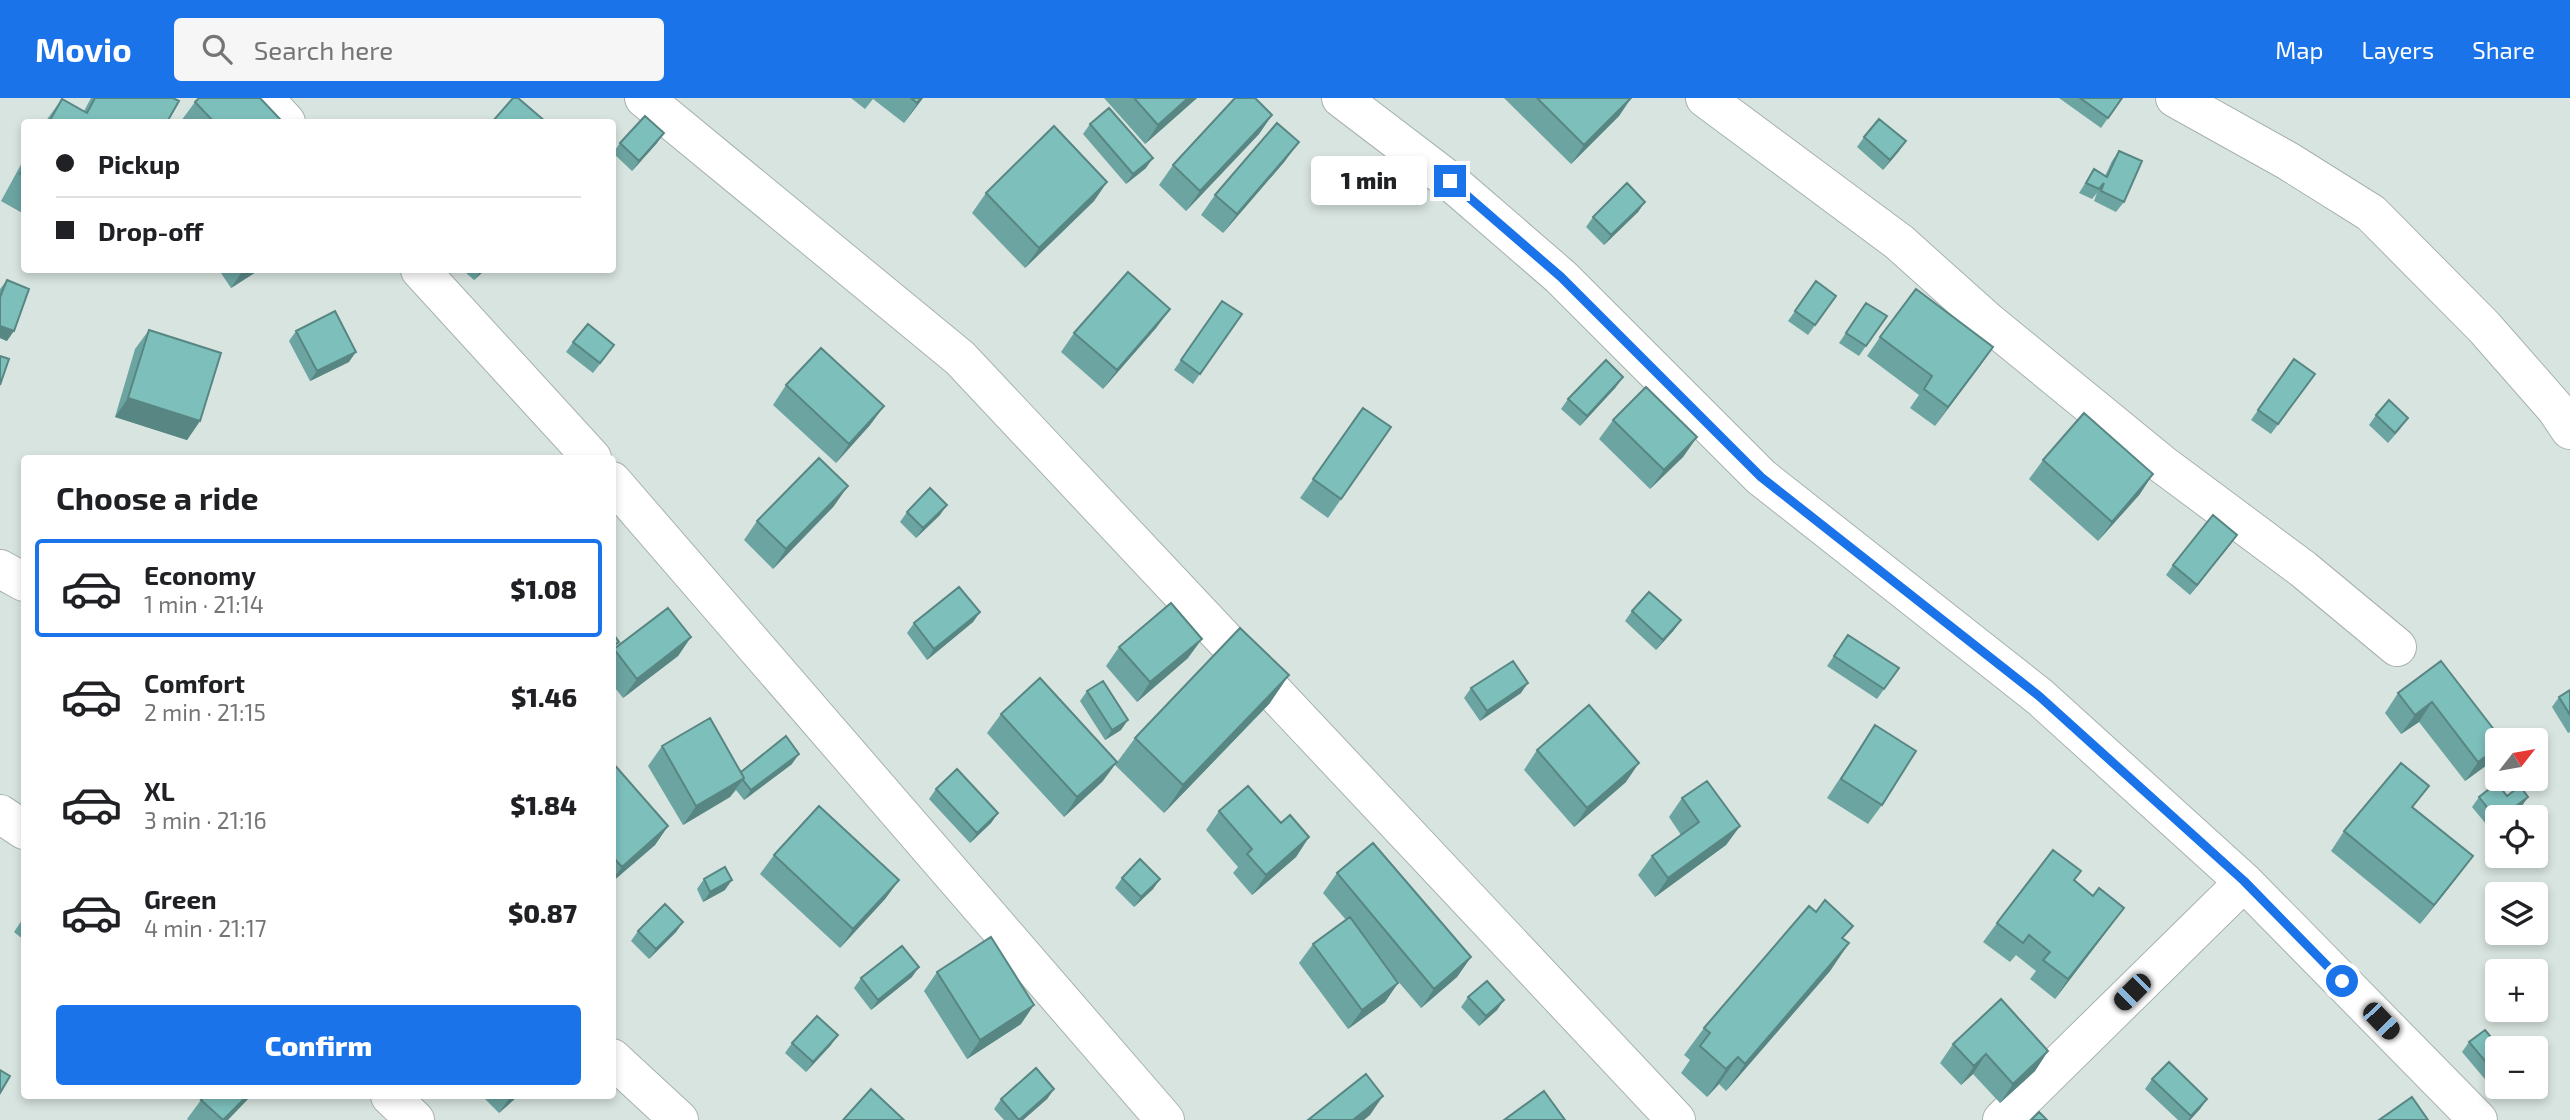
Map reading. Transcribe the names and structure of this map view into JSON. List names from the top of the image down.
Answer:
{
  "north": "top right",
  "page": {
    "header": "Movio",
    "search": "Search here",
    "nav": ["Map", "Layers", "Share"],
    "banner": ["Pickup", "Drop-off"],
    "bubble": "1 min",
    "heading": "Choose a ride",
    "list": [
      {
        "name": "Economy",
        "note": "1 min · 21:14",
        "value": "$1.08"
      },
      {
        "name": "Comfort",
        "note": "2 min · 21:15",
        "value": "$1.46"
      },
      {
        "name": "XL",
        "note": "3 min · 21:16",
        "value": "$1.84"
      },
      {
        "name": "Green",
        "note": "4 min · 21:17",
        "value": "$0.87"
      }
    ],
    "map_buttons": ["+", "−"],
    "buttons": "Confirm"
  }
}
